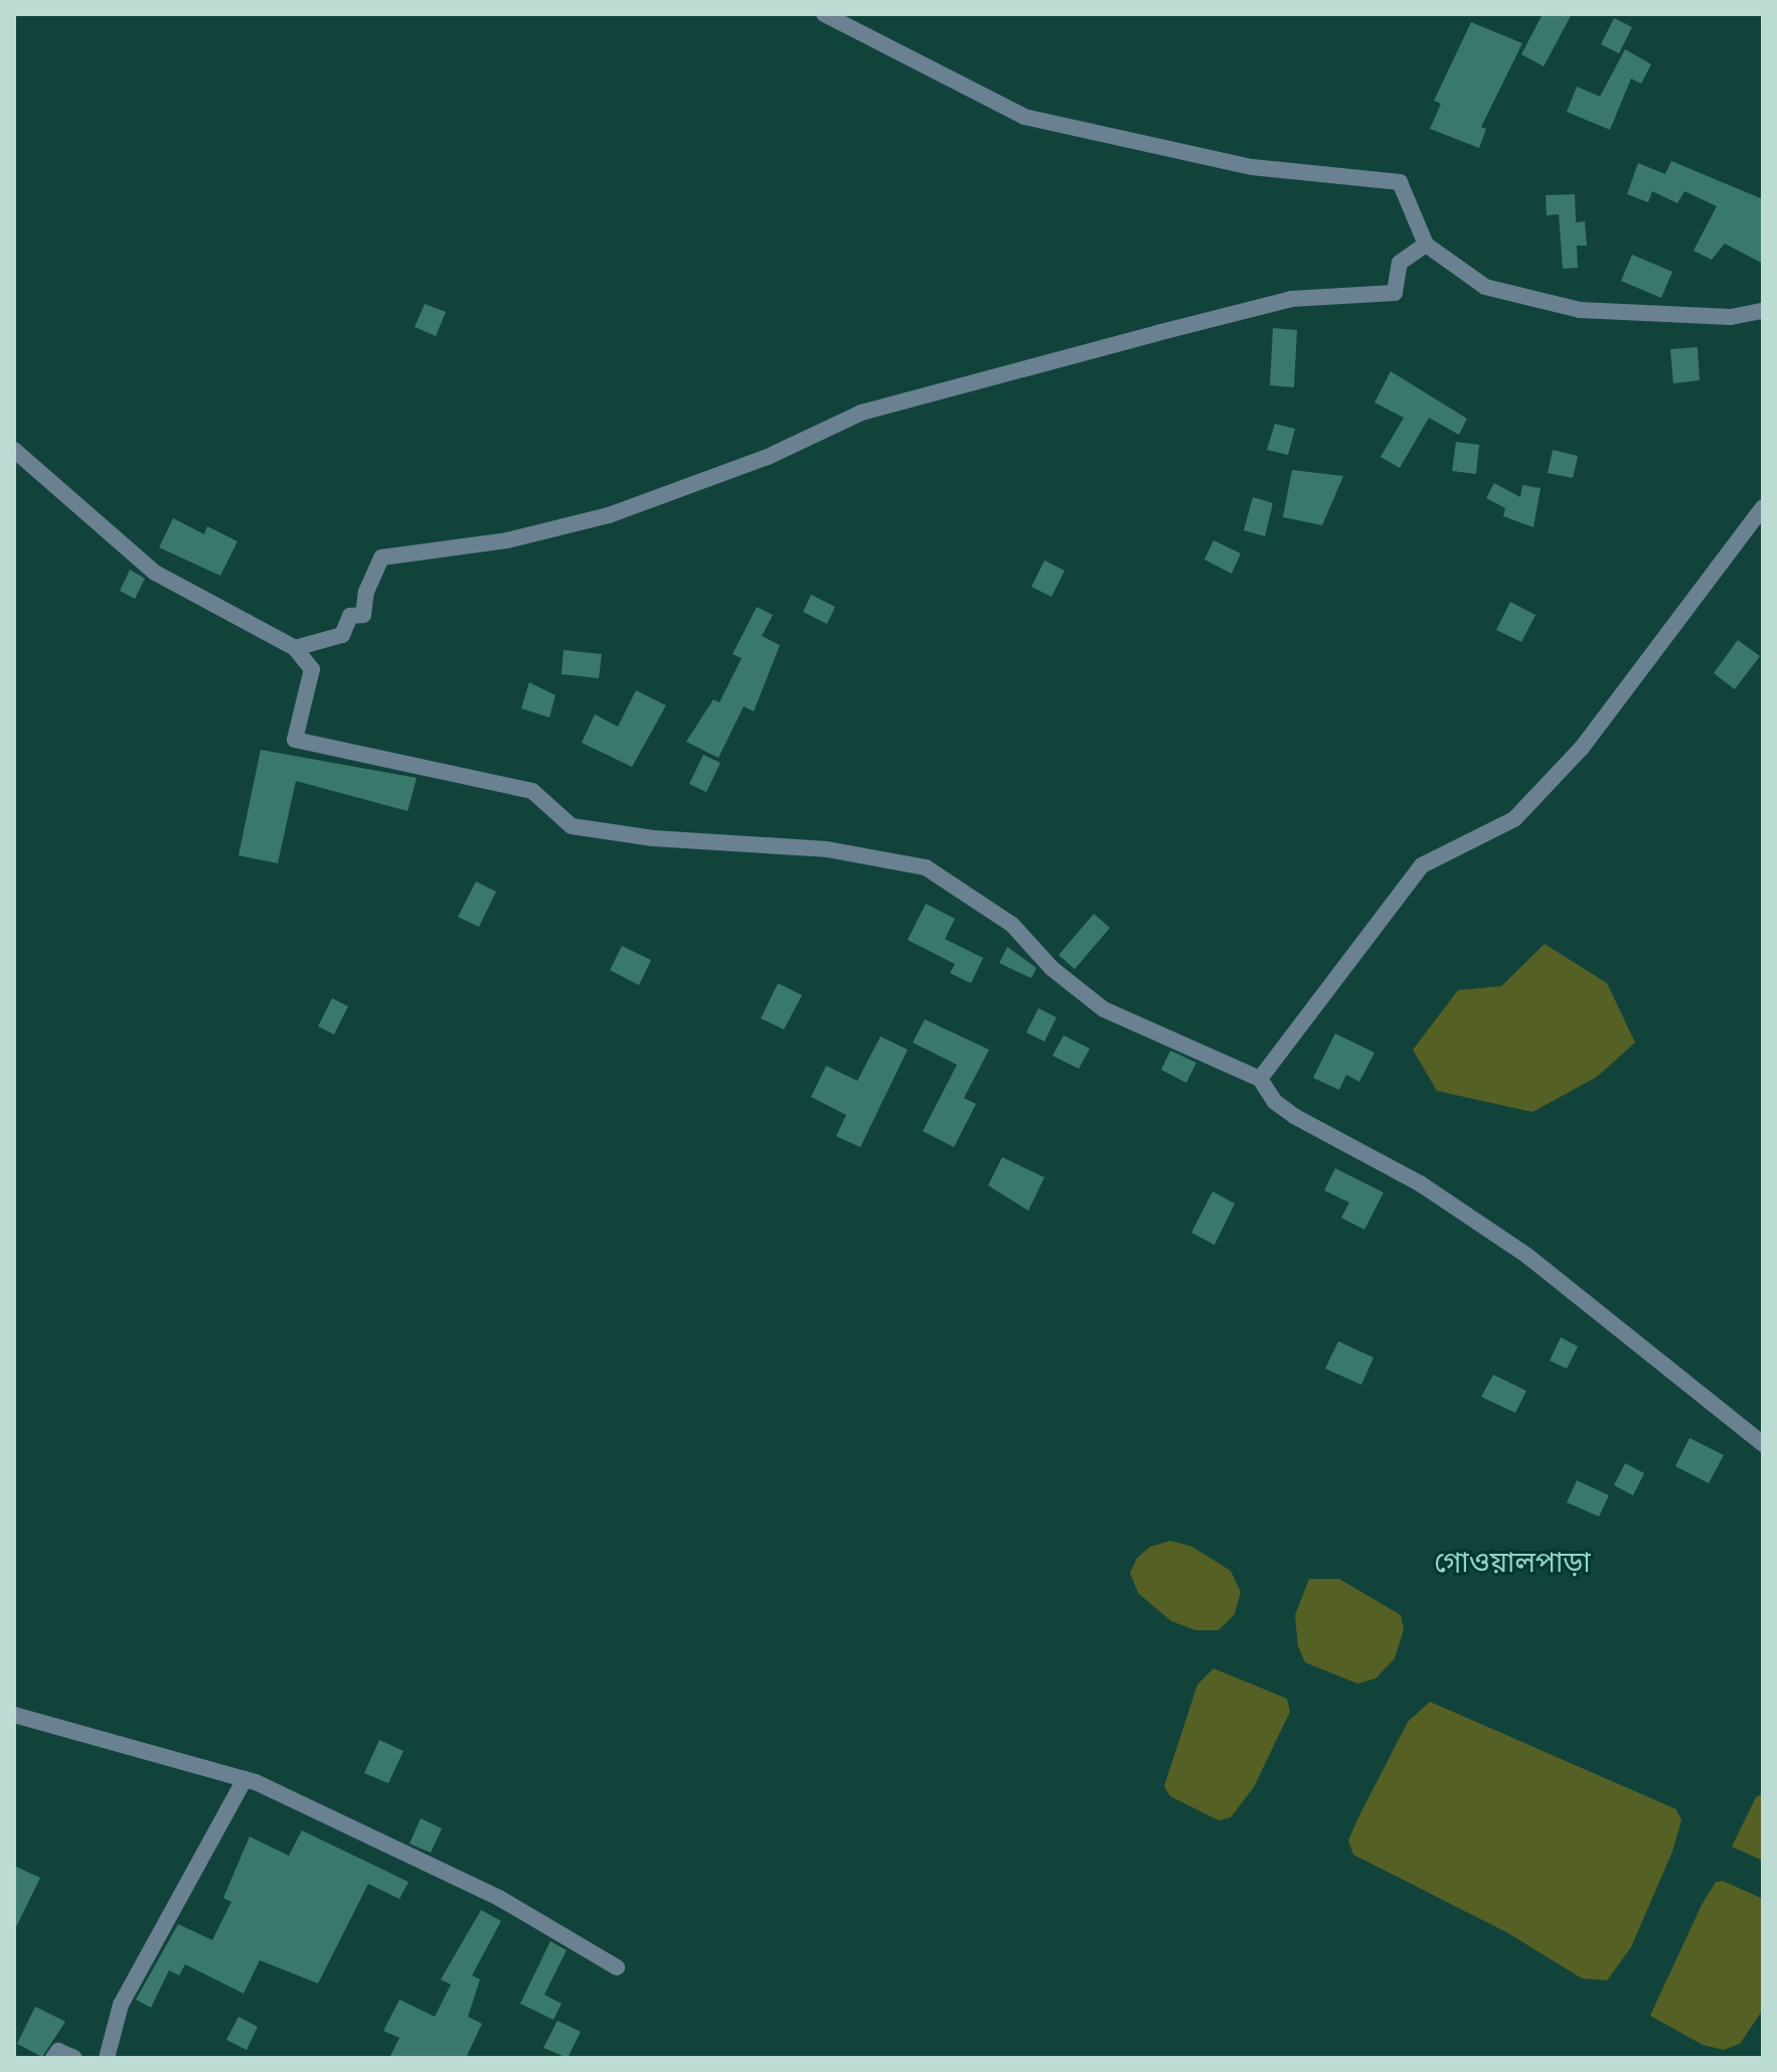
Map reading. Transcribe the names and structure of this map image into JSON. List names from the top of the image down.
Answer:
{
  "districts": ["গোওয়ালপাড়া"]
}
